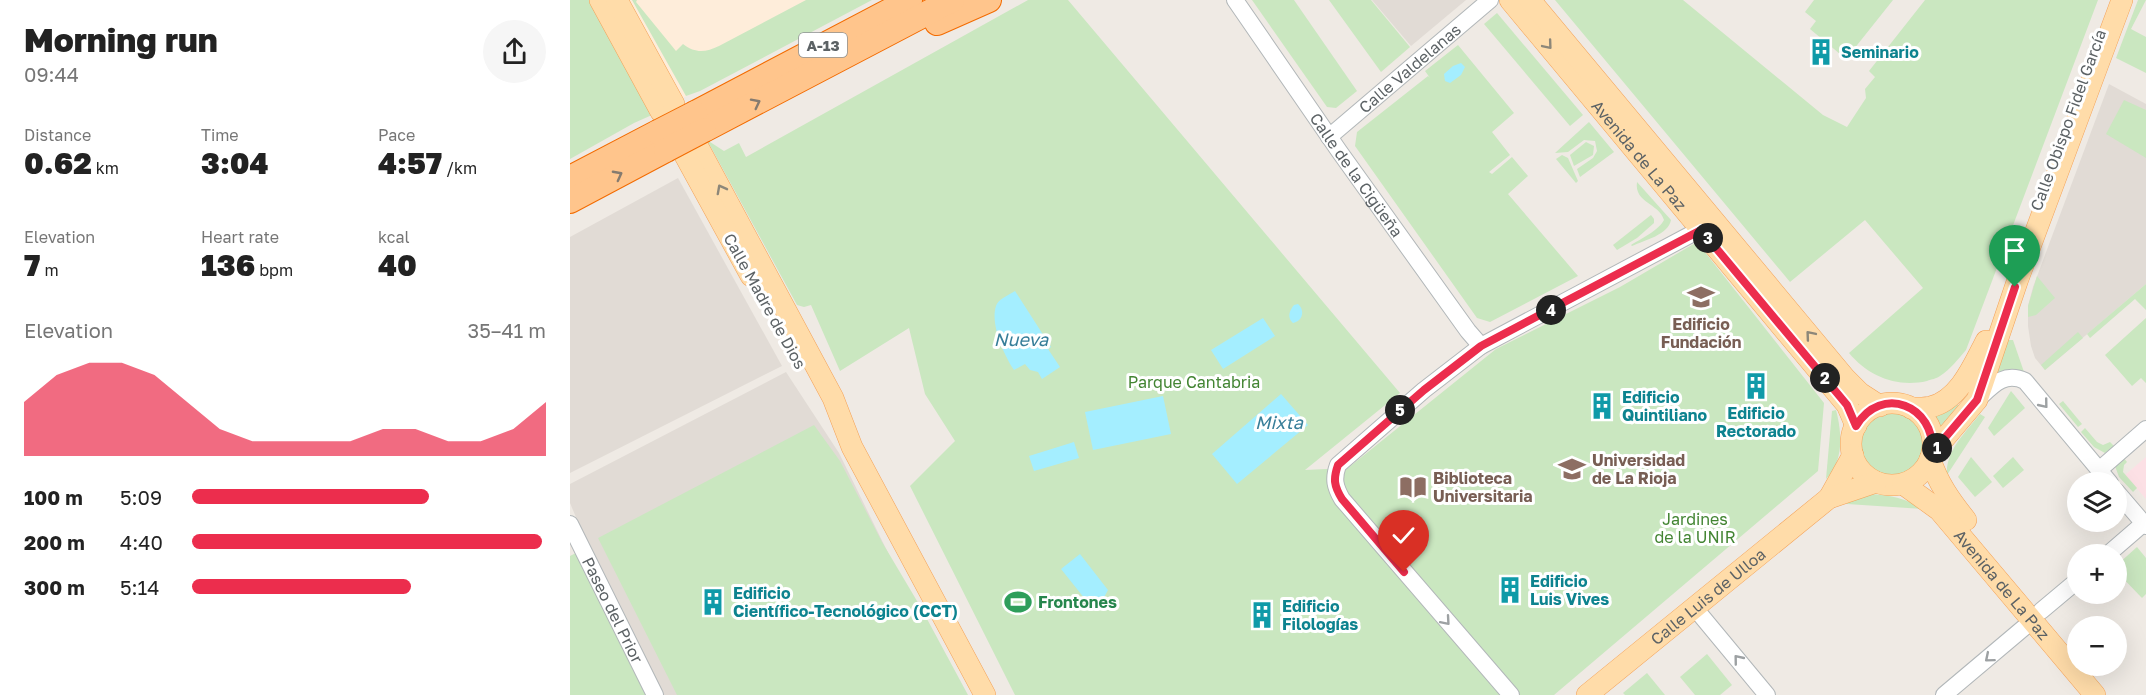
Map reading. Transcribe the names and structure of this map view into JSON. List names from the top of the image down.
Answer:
{
  "streets": {
    "highway": ["A-13"],
    "main road": [
      "Calle Obispo Fidel García",
      "Avenida de La Paz",
      "Calle Madre de Dios",
      "Calle Luis de Ulloa"
    ],
    "street": ["Calle Valdelanas", "Calle de la Cigüeña", "Paseo del Prior"]
  },
  "crossings": [
    ["A-13", "Calle Madre de Dios"],
    ["Calle Valdelanas", "Calle de la Cigüeña"],
    ["Calle Obispo Fidel García", "Avenida de La Paz"],
    ["Calle Obispo Fidel García", "Calle Luis de Ulloa"],
    ["Avenida de La Paz", "Calle Luis de Ulloa"]
  ],
  "water": ["Nueva", "Mixta"],
  "parks": ["Parque Cantabria", "Jardines de la UNIR"],
  "places": {
    "building": [
      "Seminario",
      "Edificio Rectorado",
      "Edificio Quintiliano",
      "Edificio Luis Vives",
      "Edificio Científico-Tecnológico (CCT)",
      "Edificio Filologías"
    ],
    "school or university": ["Edificio Fundación", "Universidad de La Rioja"],
    "library": ["Biblioteca Universitaria"],
    "sports": ["Frontones"]
  },
  "page": {
    "heading": ["Morning run", "09:44"],
    "stats": [
      ["Distance", "0.62 km"],
      ["Time", "3:04"],
      ["Pace", "4:57 /km"],
      ["Elevation", "7 m"],
      ["Heart rate", "136 bpm"],
      ["kcal", "40"]
    ],
    "pins": [
      "3",
      "4",
      "2",
      "5",
      "1"
    ],
    "chart": ["Elevation", "35–41 m"],
    "map_buttons": ["+", "−"],
    "list": [
      {
        "name": "100 m",
        "note": "5:09"
      },
      {
        "name": "200 m",
        "note": "4:40"
      },
      {
        "name": "300 m",
        "note": "5:14"
      }
    ]
  }
}
